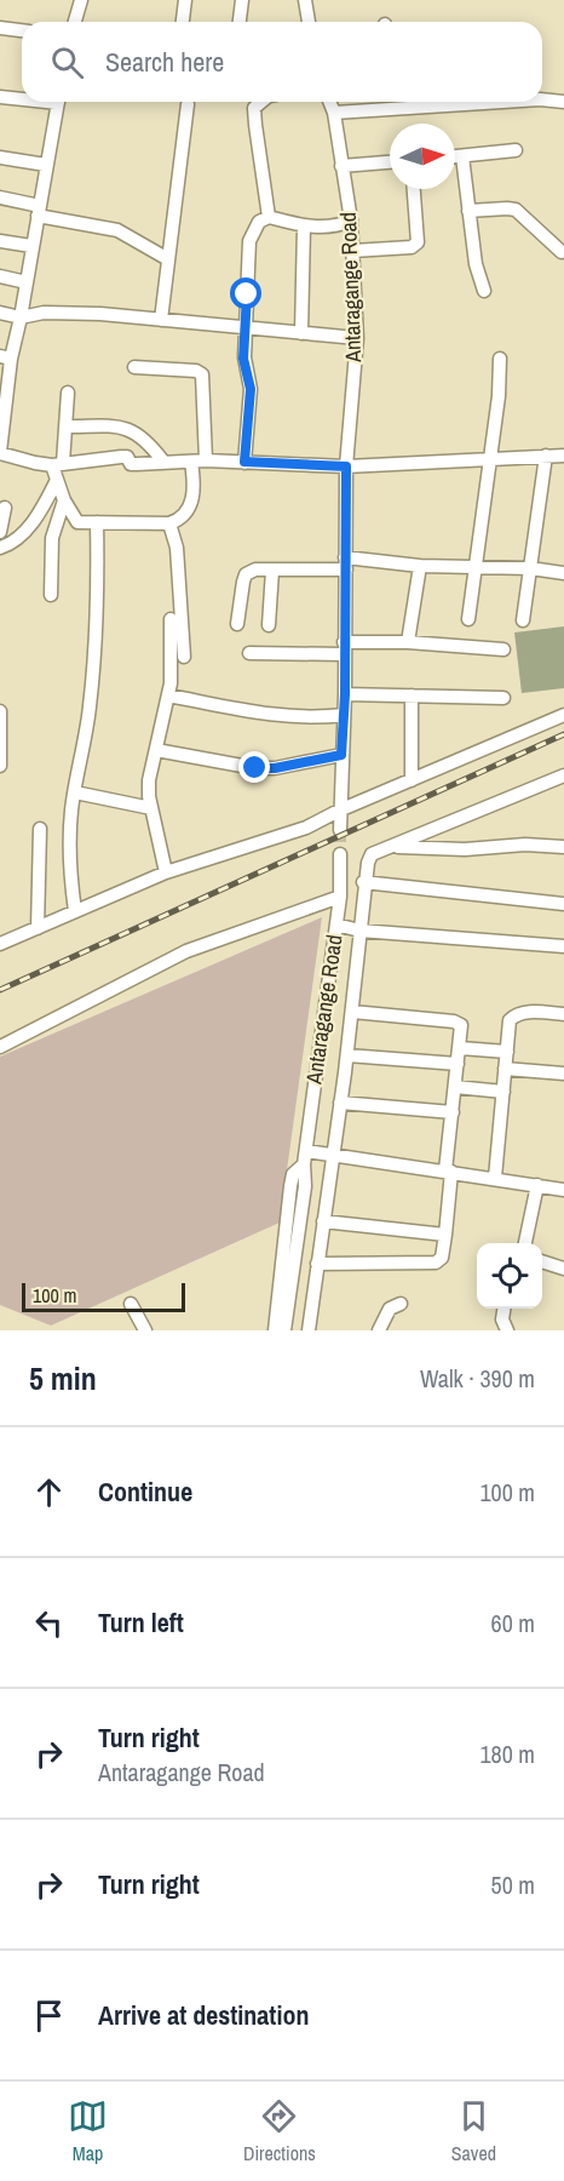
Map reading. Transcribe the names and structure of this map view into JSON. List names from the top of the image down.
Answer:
{
  "streets": {
    "street": ["Antaragange Road"]
  },
  "scale_bar": "100 m",
  "north": "right",
  "page": {
    "search": "Search here",
    "scale": "100 m",
    "heading": ["5 min", "Walk · 390 m"],
    "list": [
      ["Continue", "100 m"],
      ["Turn left", "60 m"],
      ["Turn right", "Antaragange Road", "180 m"],
      ["Turn right", "50 m"],
      "Arrive at destination"
    ],
    "nav": ["Map", "Directions", "Saved"]
  }
}
